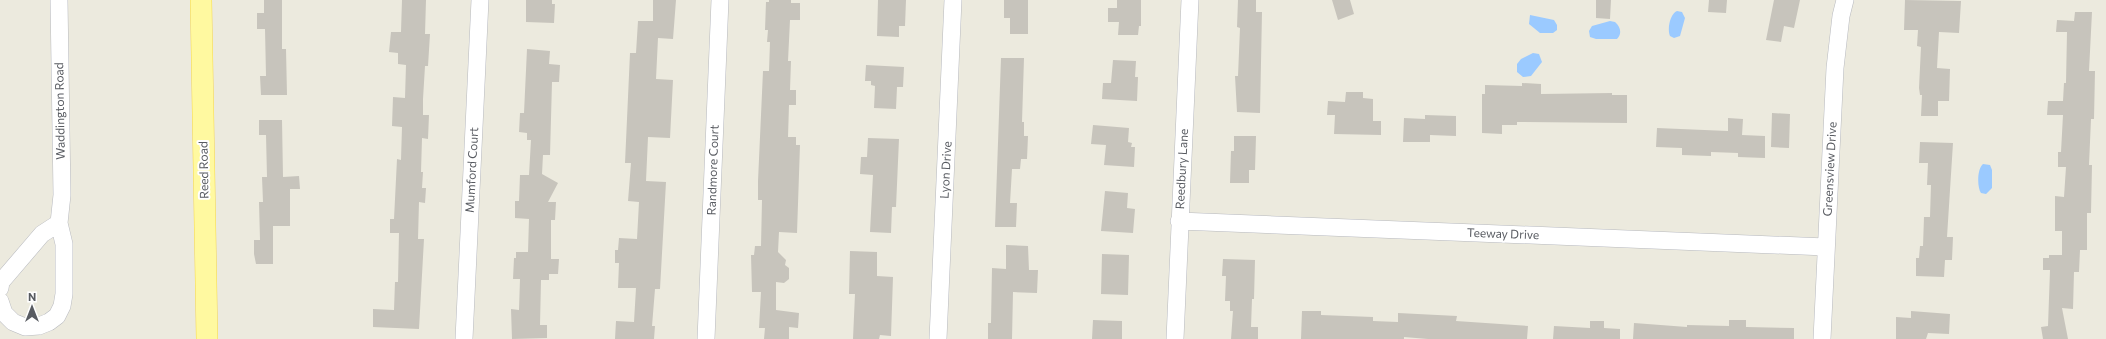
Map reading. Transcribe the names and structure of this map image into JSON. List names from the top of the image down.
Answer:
{
  "streets": {
    "main road": ["Reed Road"],
    "street": [
      "Waddington Road",
      "Reedbury Lane",
      "Greensview Drive",
      "Mumford Court",
      "Randmore Court",
      "Lyon Drive",
      "Teeway Drive"
    ]
  },
  "crossings": [
    ["Reedbury Lane", "Teeway Drive"],
    ["Greensview Drive", "Teeway Drive"]
  ],
  "north": "top"
}
